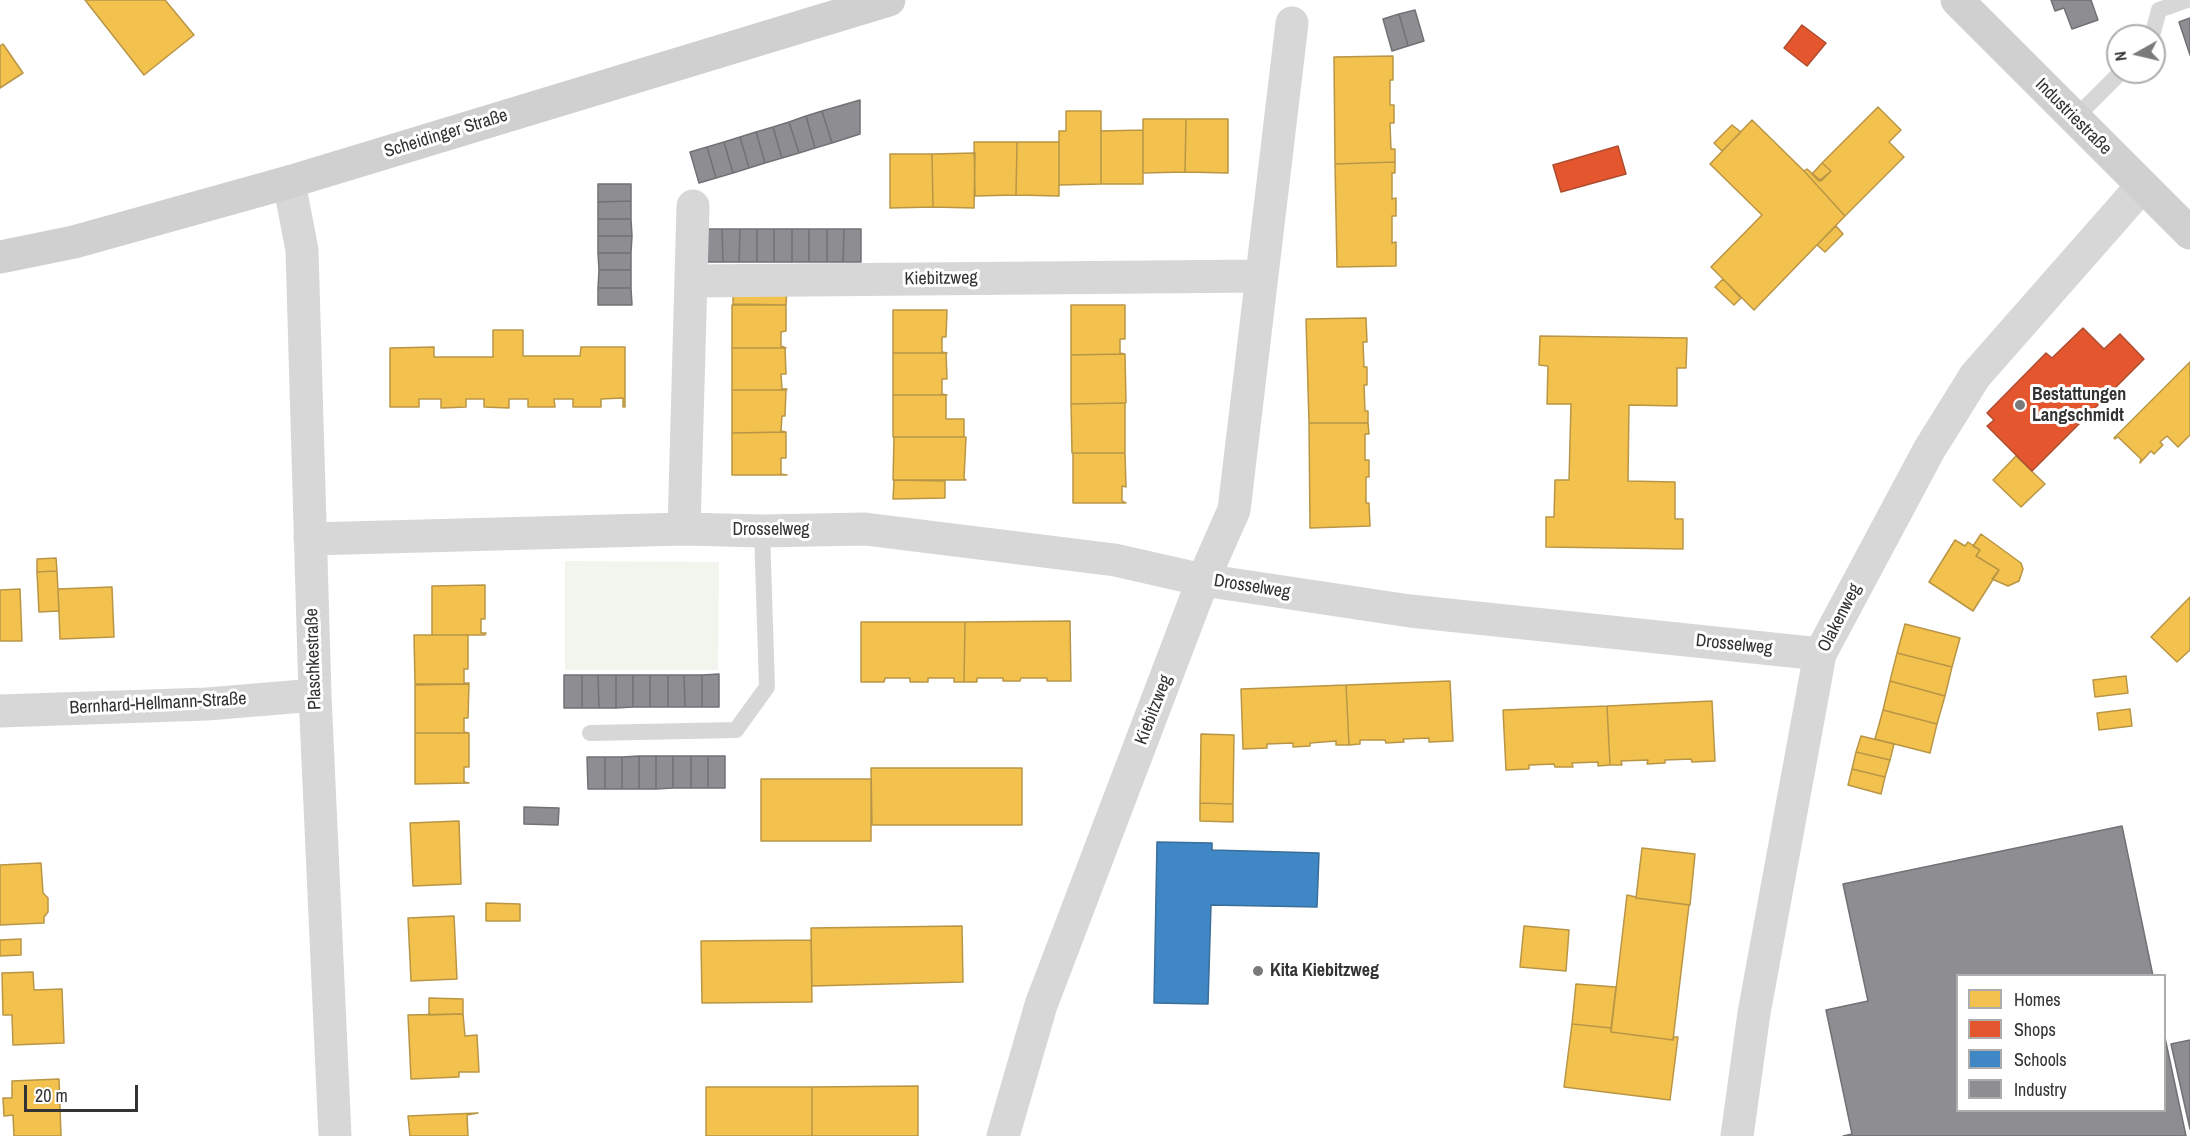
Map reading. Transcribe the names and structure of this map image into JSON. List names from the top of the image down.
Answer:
{
  "streets": {
    "main road": ["Industriestraße", "Scheidinger Straße"],
    "street": [
      "Kiebitzweg",
      "Drosselweg",
      "Olakenweg",
      "Plaschkestraße",
      "Bernhard-Hellmann-Straße"
    ]
  },
  "crossings": [
    ["Industriestraße", "Olakenweg"],
    ["Scheidinger Straße", "Plaschkestraße"],
    ["Kiebitzweg", "Drosselweg"],
    ["Drosselweg", "Olakenweg"],
    ["Drosselweg", "Plaschkestraße"],
    ["Plaschkestraße", "Bernhard-Hellmann-Straße"]
  ],
  "places": ["Bestattungen Langschmidt", "Kita Kiebitzweg"],
  "legend": [
    "Homes",
    "Shops",
    "Schools",
    "Industry"
  ],
  "scale_bar": "20 m",
  "north": "left"
}
